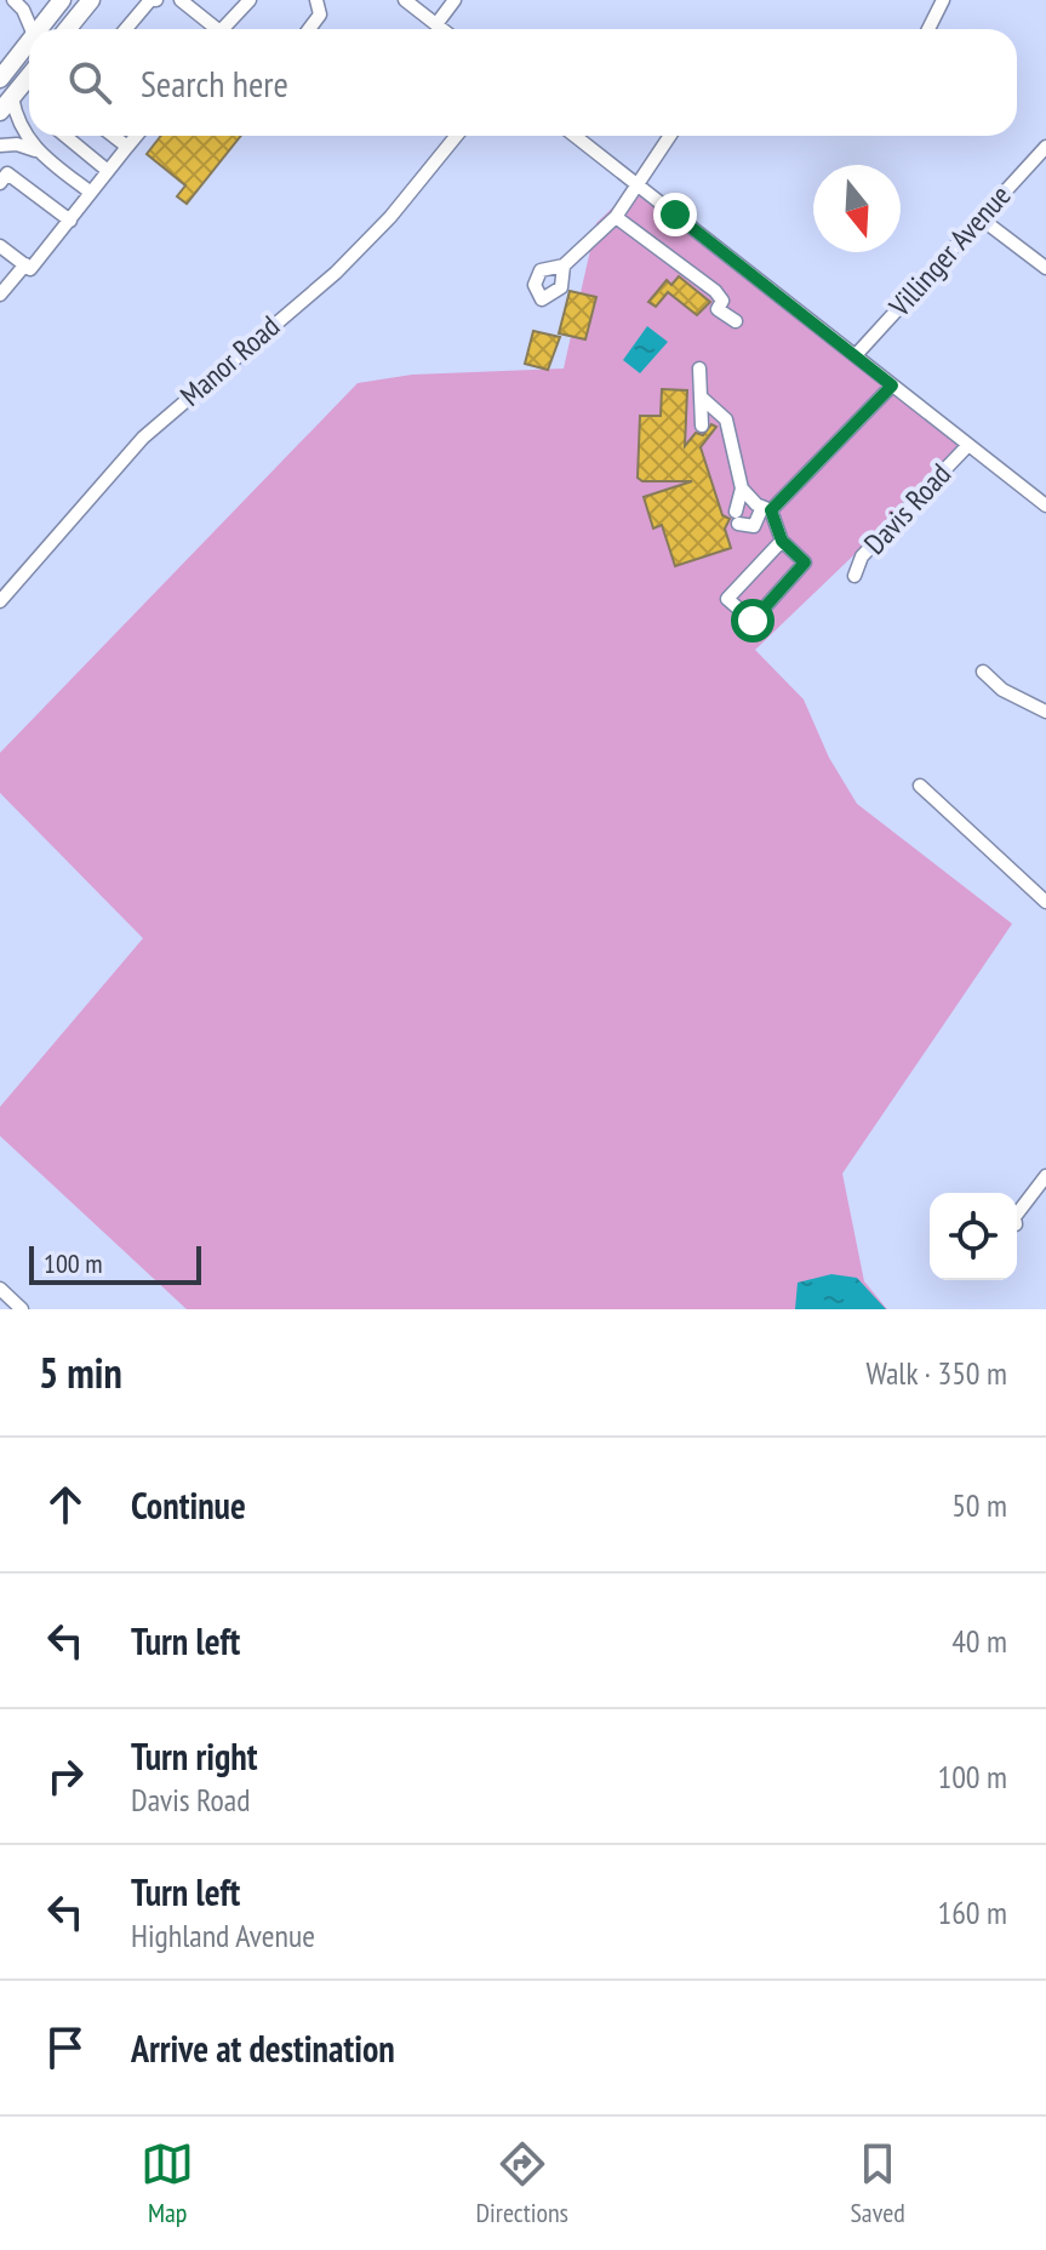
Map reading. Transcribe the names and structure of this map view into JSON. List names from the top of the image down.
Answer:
{
  "streets": {
    "street": ["Villinger Avenue", "Manor Road", "Davis Road"]
  },
  "scale_bar": "100 m",
  "north": "bottom",
  "page": {
    "search": "Search here",
    "scale": "100 m",
    "heading": ["5 min", "Walk · 350 m"],
    "list": [
      ["Continue", "50 m"],
      ["Turn left", "40 m"],
      ["Turn right", "Davis Road", "100 m"],
      ["Turn left", "Highland Avenue", "160 m"],
      "Arrive at destination"
    ],
    "nav": ["Map", "Directions", "Saved"]
  }
}
